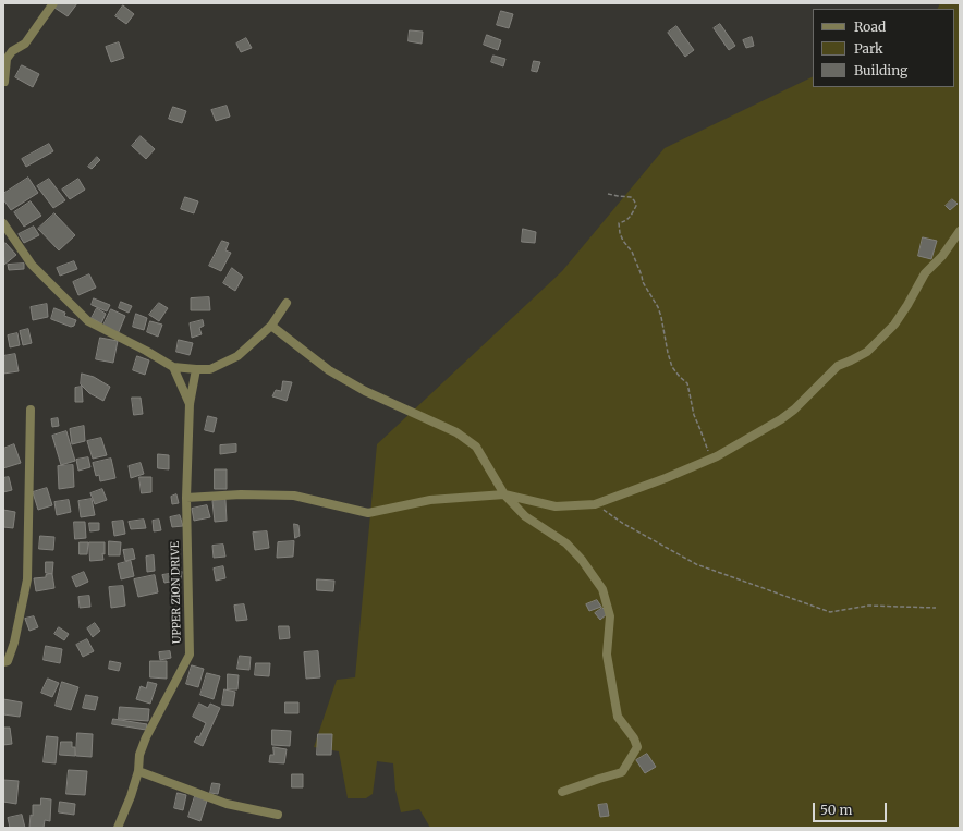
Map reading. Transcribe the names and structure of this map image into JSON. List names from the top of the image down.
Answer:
{
  "streets": {
    "street": ["UPPER ZION DRIVE"]
  },
  "legend": ["Road", "Park", "Building"],
  "scale_bar": "50 m"
}
